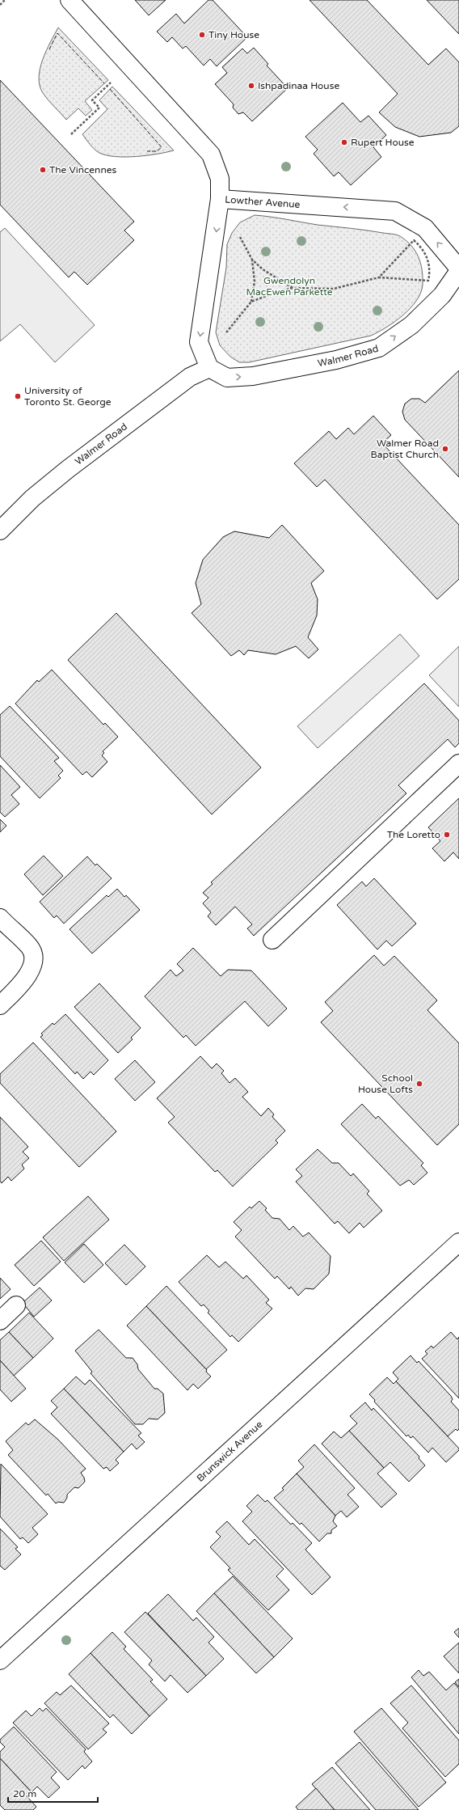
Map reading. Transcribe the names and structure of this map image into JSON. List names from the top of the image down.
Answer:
{
  "streets": {
    "street": ["Lowther Avenue", "Walmer Road", "Brunswick Avenue"]
  },
  "crossings": [
    ["Lowther Avenue", "Walmer Road"]
  ],
  "one_way": ["Lowther Avenue", "Walmer Road"],
  "parks": ["Gwendolyn MacEwen Parkette"],
  "places": [
    "Tiny House",
    "Ishpadinaa House",
    "Rupert House",
    "The Vincennes",
    "University of Toronto St. George",
    "Walmer Road Baptist Church",
    "The Loretto",
    "School House Lofts"
  ],
  "scale_bar": "20 m"
}
